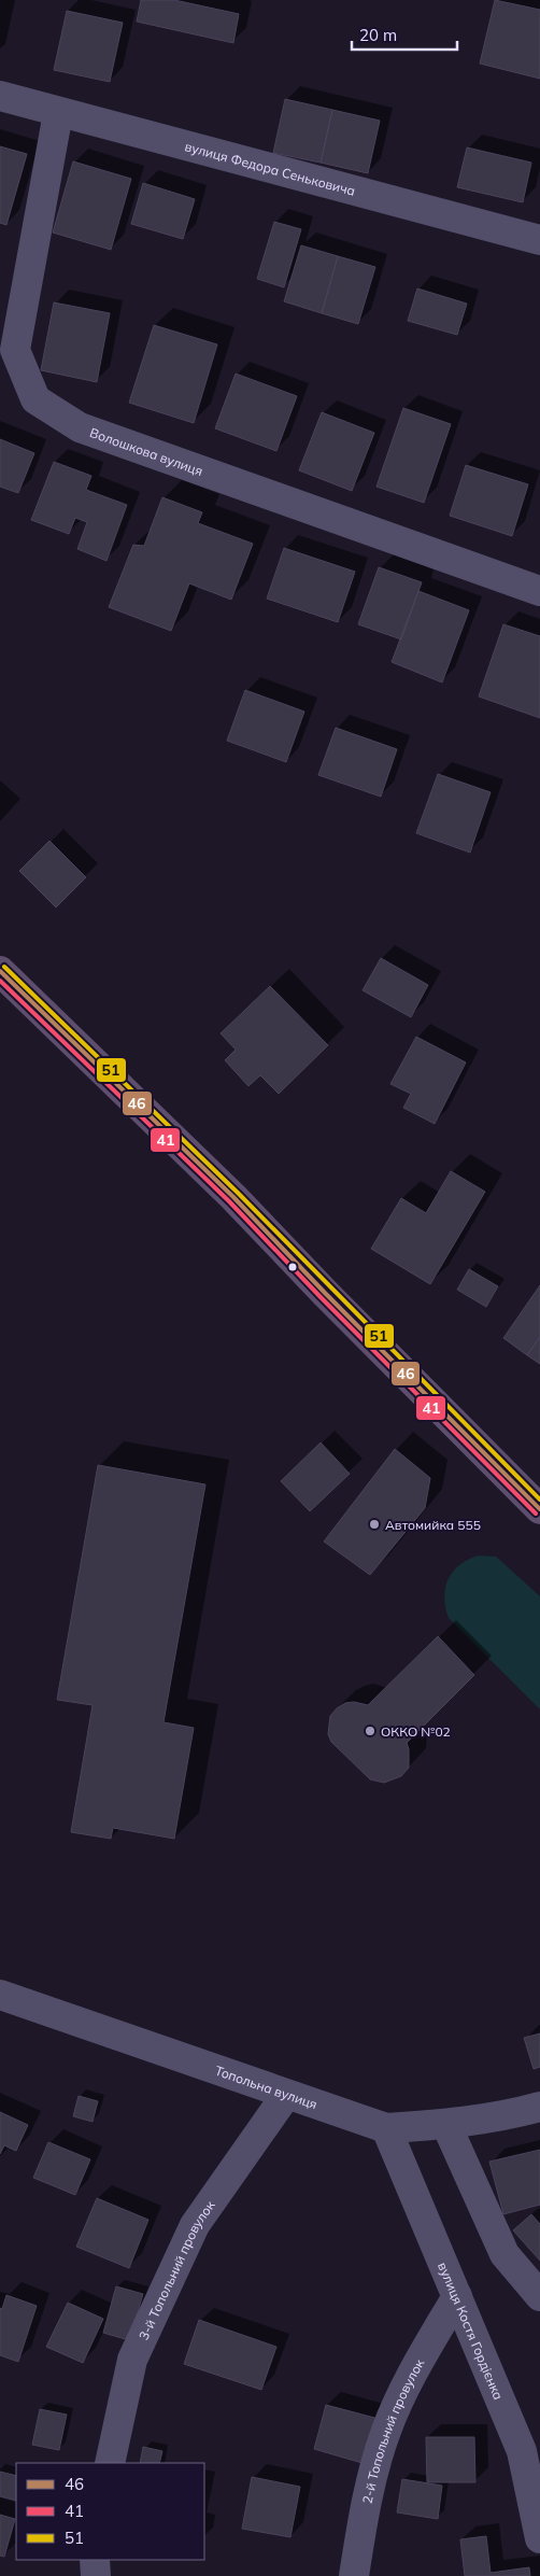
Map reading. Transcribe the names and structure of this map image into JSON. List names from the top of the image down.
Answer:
{
  "streets": {
    "street": [
      "вулиця Федора Сеньковича",
      "Волошкова вулиця",
      "Топольна вулиця",
      "3-й Топольний провулок",
      "вулиця Костя Гордієнка",
      "2-й Топольний провулок"
    ]
  },
  "crossings": [
    ["вулиця Федора Сеньковича", "Волошкова вулиця"],
    ["Топольна вулиця", "3-й Топольний провулок"],
    ["Топольна вулиця", "вулиця Костя Гордієнка"],
    ["вулиця Костя Гордієнка", "2-й Топольний провулок"]
  ],
  "places": ["Автомийка 555", "ОККО №02"],
  "lines": ["transit line 51", "transit line 46", "transit line 41"],
  "legend": ["46", "41", "51"],
  "scale_bar": "20 m"
}
